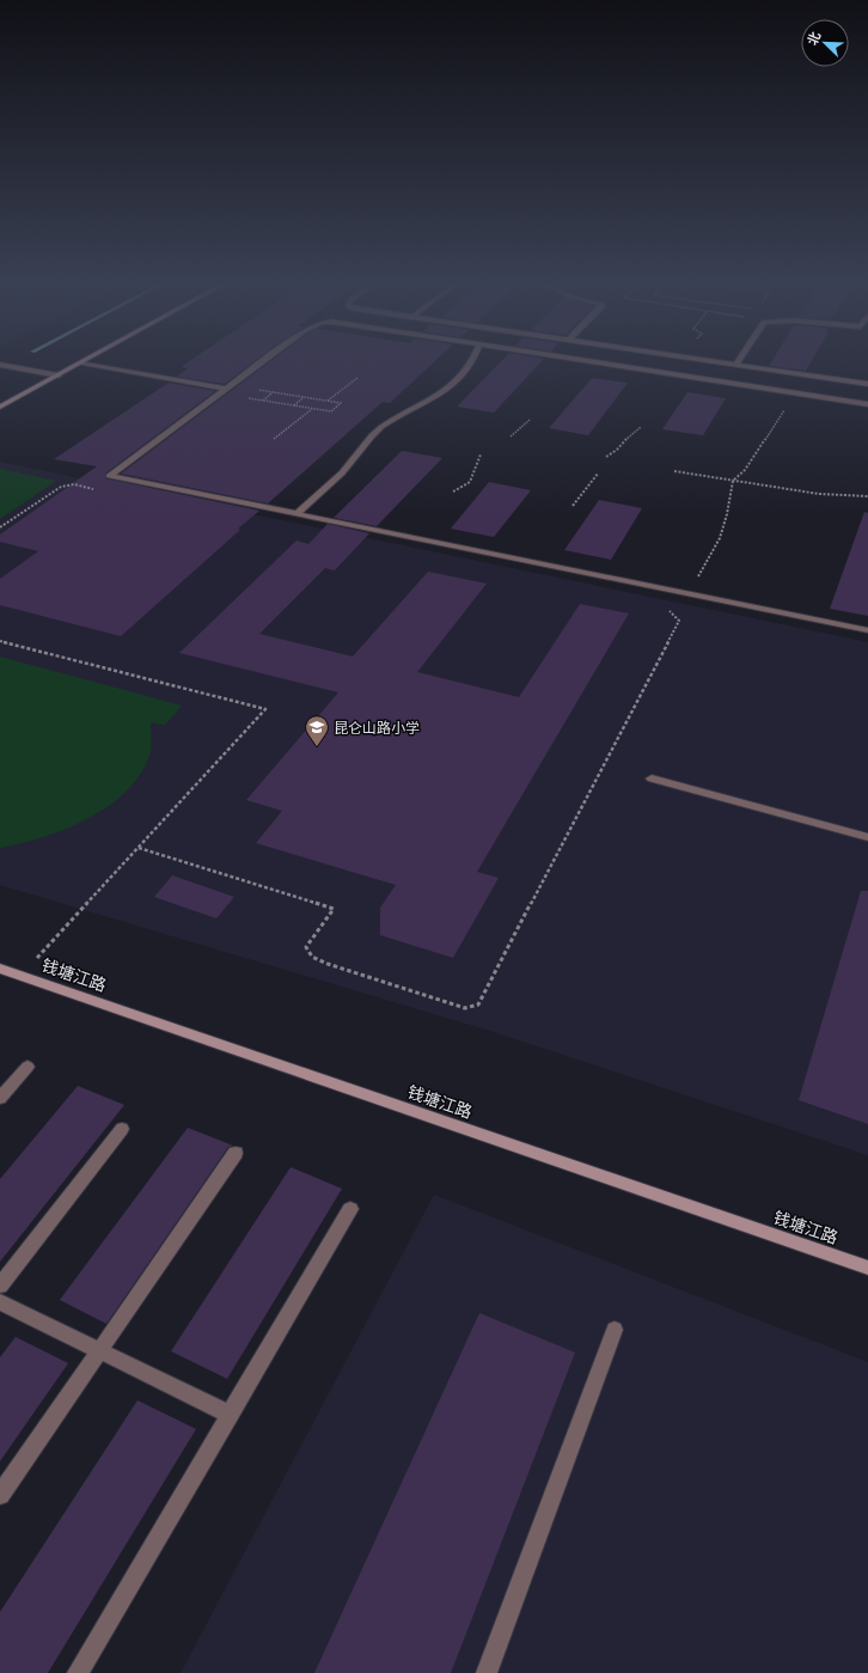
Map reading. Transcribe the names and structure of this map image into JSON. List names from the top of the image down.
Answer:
{
  "streets": {
    "street": ["钱塘江路"]
  },
  "places": {
    "school or university": ["昆仑山路小学"]
  },
  "north": "top left"
}
